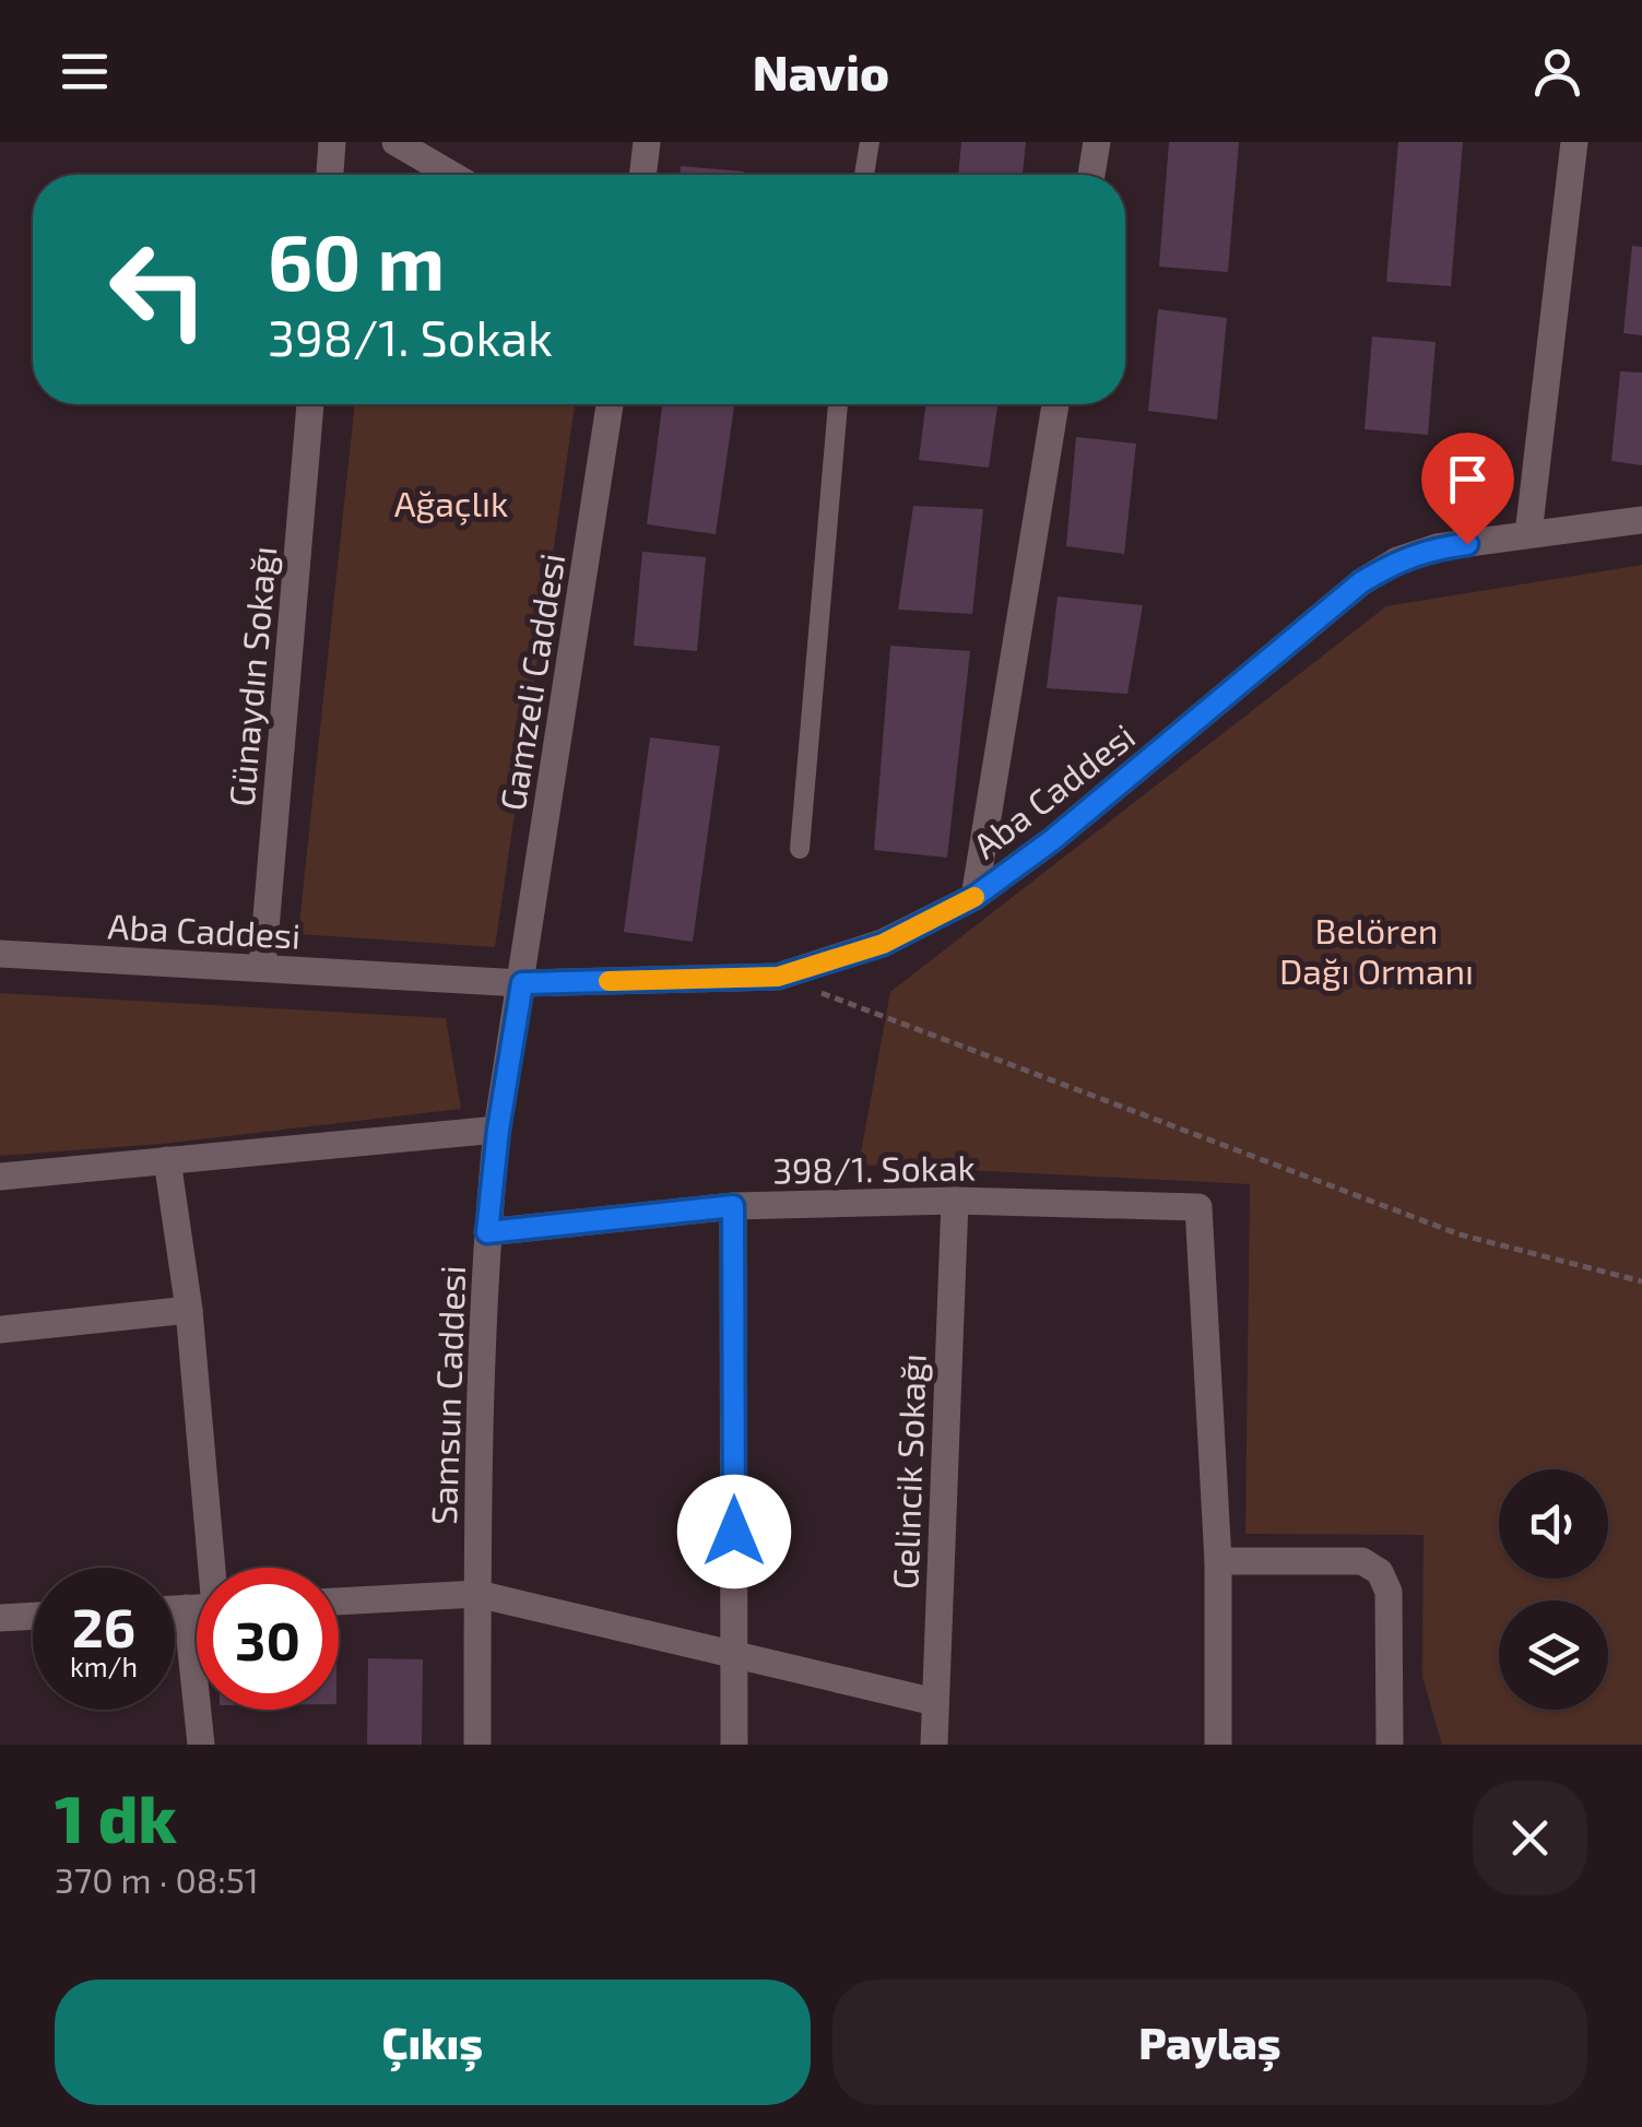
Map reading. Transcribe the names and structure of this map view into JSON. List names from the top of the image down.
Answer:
{
  "streets": {
    "street": [
      "Günaydın Sokağı",
      "Gamzeli Caddesi",
      "Aba Caddesi",
      "398/1. Sokak",
      "Samsun Caddesi",
      "Gelincik Sokağı"
    ]
  },
  "crossings": [
    ["Günaydın Sokağı", "Aba Caddesi"],
    ["Gamzeli Caddesi", "Aba Caddesi"],
    ["Gamzeli Caddesi", "Samsun Caddesi"],
    ["Aba Caddesi", "Samsun Caddesi"],
    ["398/1. Sokak", "Samsun Caddesi"],
    ["398/1. Sokak", "Gelincik Sokağı"]
  ],
  "parks": ["Ağaçlık", "Belören Dağı Ormanı"],
  "page": {
    "header": "Navio",
    "turn": ["60 m", "398/1. Sokak"],
    "speed": "26 km/h",
    "limit": "30",
    "heading": ["1 dk", "370 m · 08:51"],
    "buttons": ["Çıkış", "Paylaş"]
  }
}
